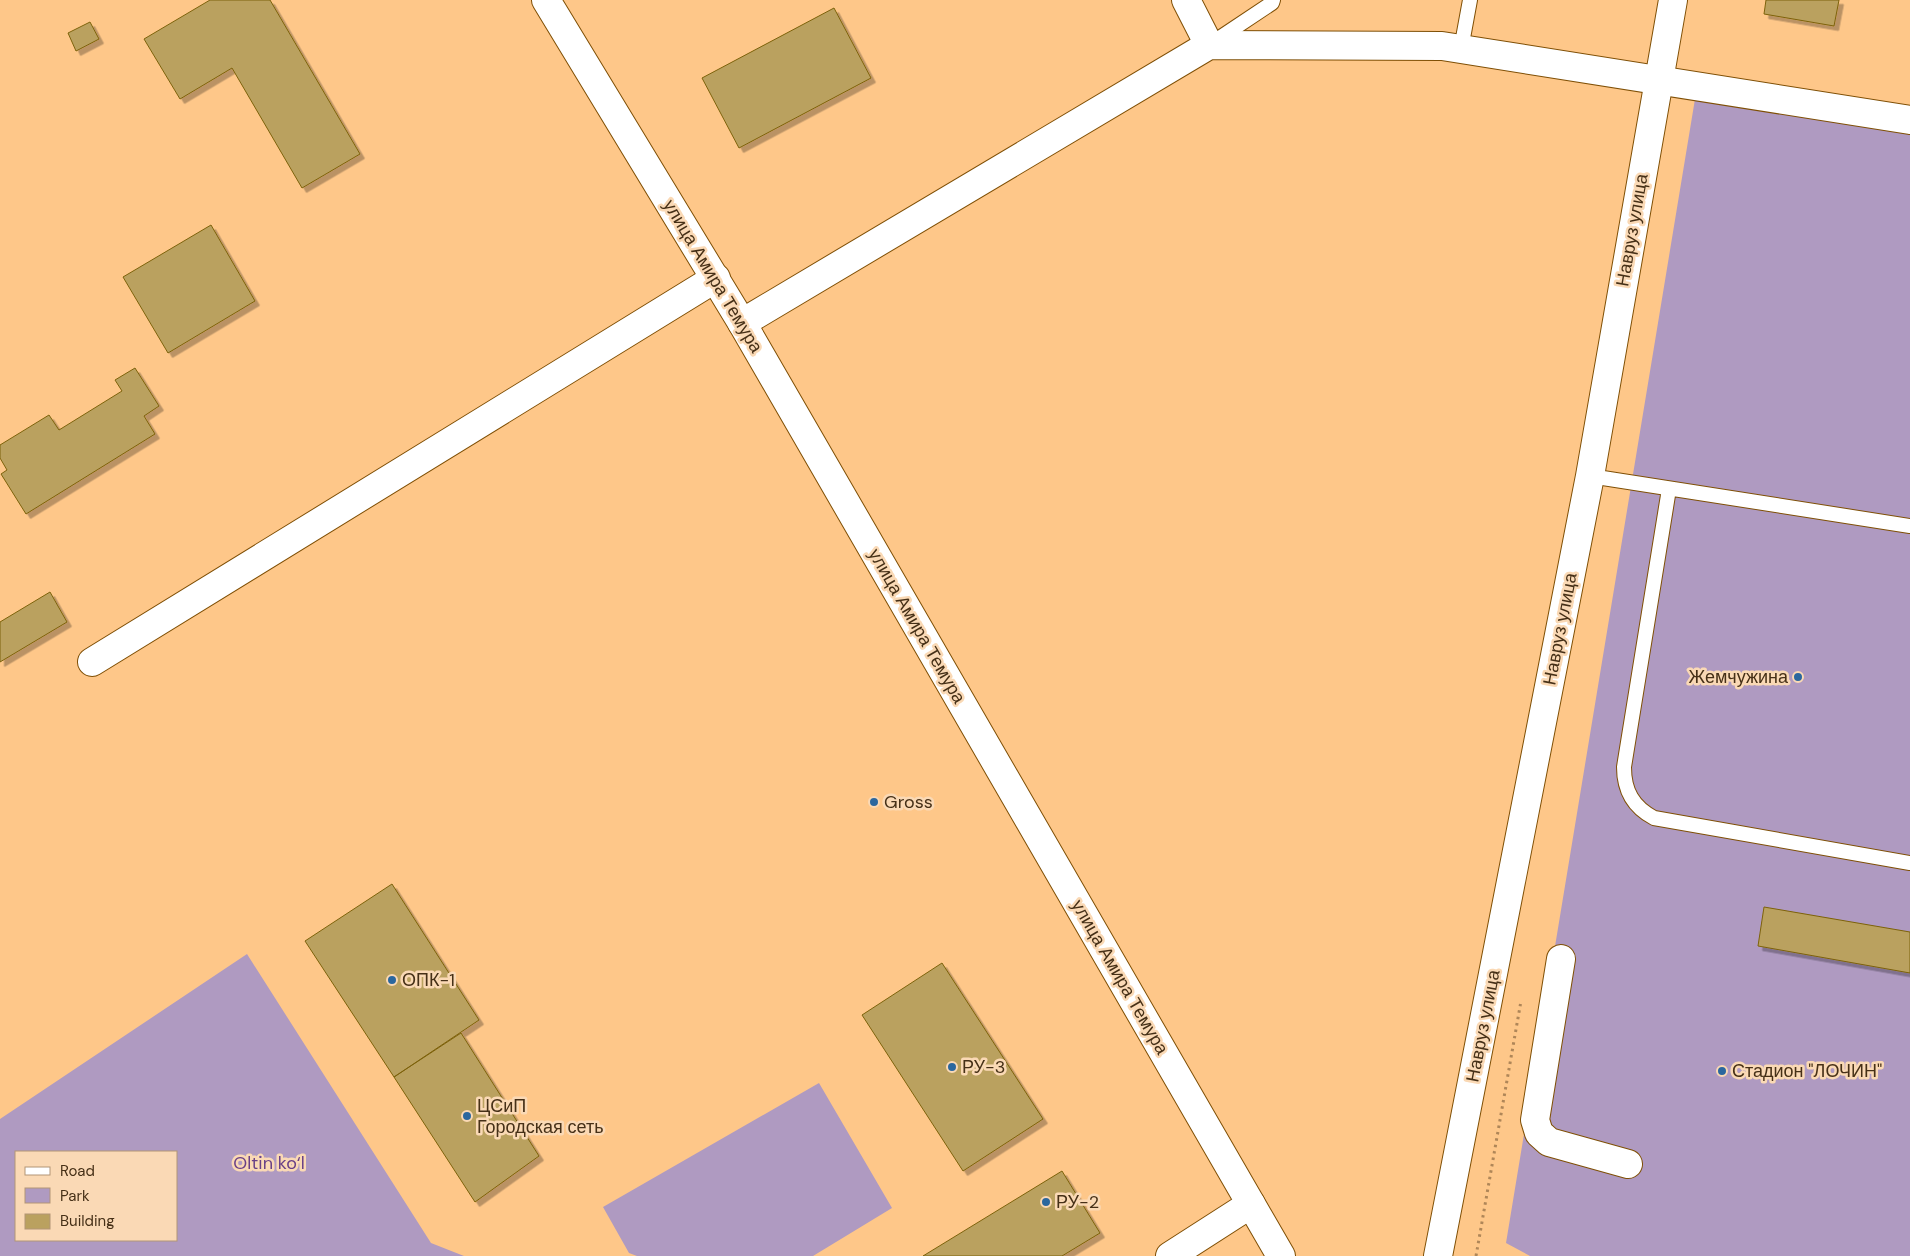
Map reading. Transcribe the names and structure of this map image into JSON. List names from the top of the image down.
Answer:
{
  "streets": {
    "street": ["Навруз улица", "улица Амира Темура"]
  },
  "parks": ["Oltin ko‘l"],
  "places": [
    "Жемчужина",
    "Gross",
    "ОПК-1",
    "РУ-3",
    "Стадион \"ЛОЧИН\"",
    "ЦСиП Городская сеть",
    "РУ-2"
  ],
  "legend": ["Road", "Park", "Building"]
}
